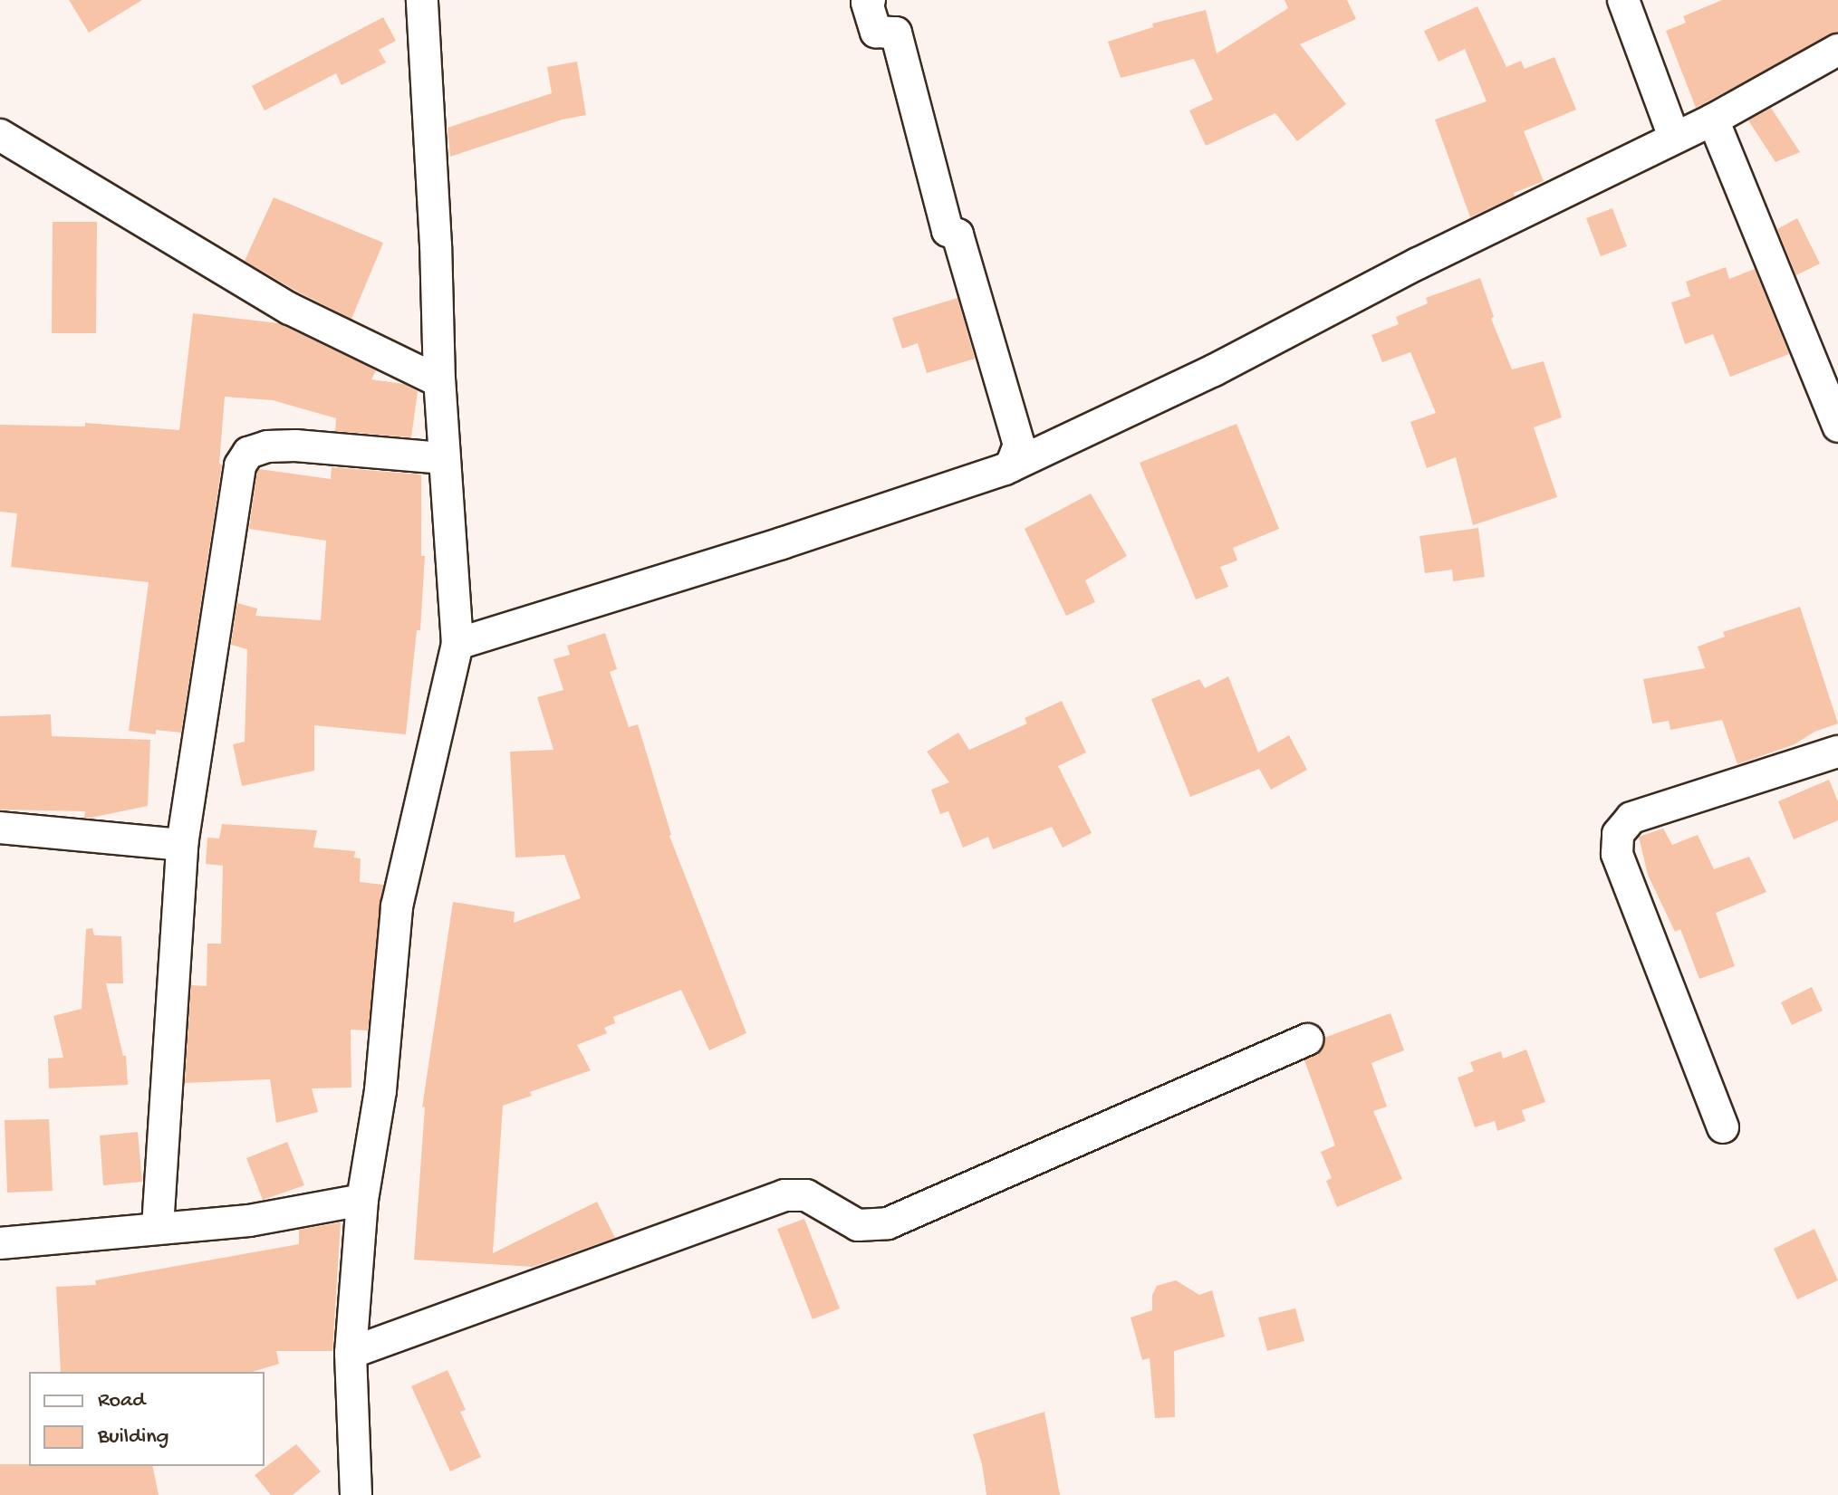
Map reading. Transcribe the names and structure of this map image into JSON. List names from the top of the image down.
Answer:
{
  "legend": ["Road", "Building"]
}
